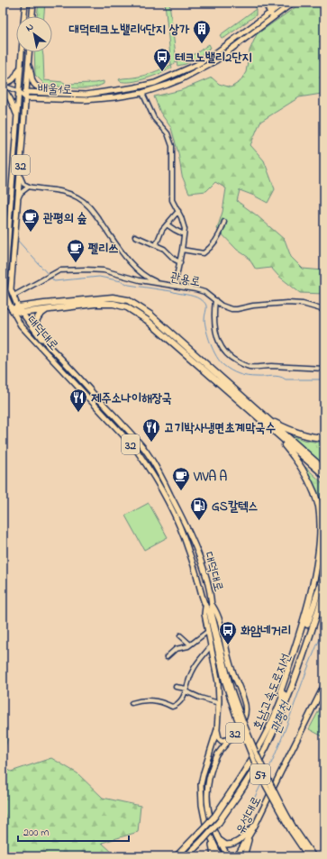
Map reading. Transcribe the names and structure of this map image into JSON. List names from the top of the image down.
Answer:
{
  "streets": {
    "highway": ["호남고속도로지선"],
    "main road": [
      "배울1로",
      "32",
      "대덕대로",
      "57",
      "유성대로"
    ],
    "street": ["관용로"]
  },
  "crossings": [
    ["배울1로", "대덕대로"],
    ["32", "대덕대로"],
    ["관용로", "대덕대로"],
    ["대덕대로", "57"]
  ],
  "water": ["관평천"],
  "places": {
    "building": ["대덕테크노밸리4단지 상가"],
    "bus stop": ["테크노밸리2단지", "화암네거리"],
    "cafe": ["관평의 숲", "펠리쓰", "VIVA A"],
    "restaurant": ["제주소나이해장국", "고기박사냉면초계막국수"],
    "fuel station": ["GS칼텍스"]
  },
  "scale_bar": "200 m",
  "north": "top left"
}
